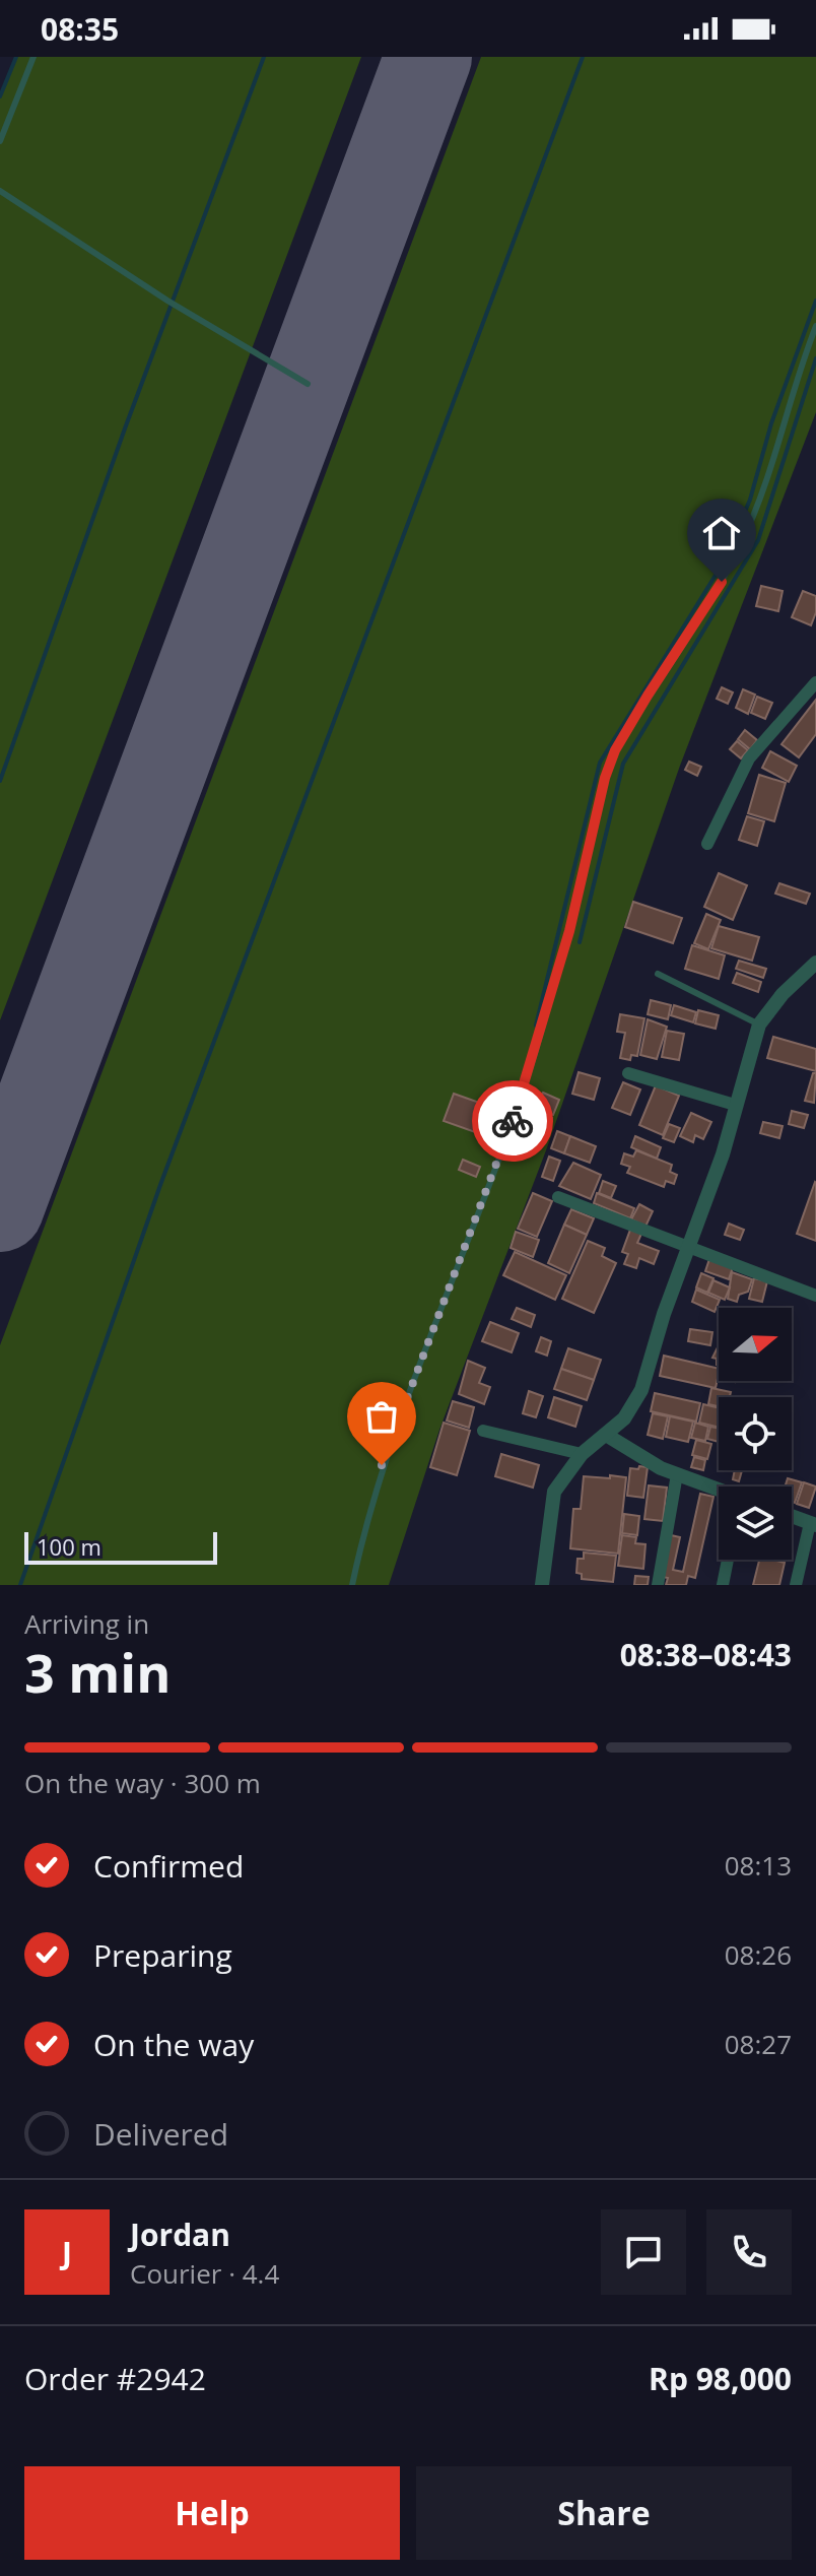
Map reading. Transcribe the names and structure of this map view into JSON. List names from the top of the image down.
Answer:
{
  "scale_bar": "100 m",
  "north": "right",
  "page": {
    "status": "08:35",
    "scale": "100 m",
    "heading": ["3 min", "Arriving in", "08:38–08:43"],
    "panel": [
      "Jordan",
      "Courier · 4.4",
      "Order #2942",
      "Rp 98,000"
    ],
    "bar": "On the way · 300 m",
    "list": [
      ["Confirmed", "08:13"],
      ["Preparing", "08:26"],
      ["On the way", "08:27"],
      "Delivered"
    ],
    "round": "J",
    "buttons": ["Help", "Share"]
  }
}
